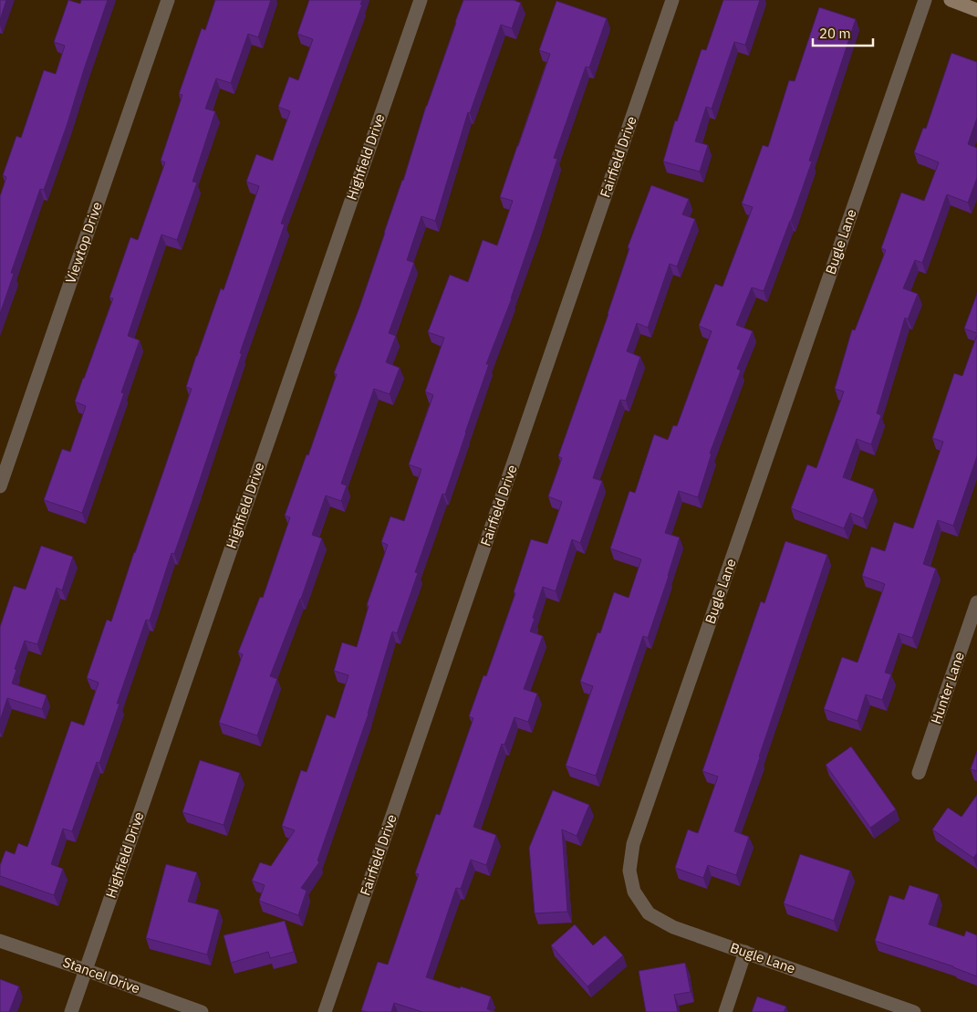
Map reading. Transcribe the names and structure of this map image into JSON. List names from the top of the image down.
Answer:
{
  "streets": {
    "street": [
      "Highfield Drive",
      "Fairfield Drive",
      "Bugle Lane",
      "Viewtop Drive",
      "Hunter Lane",
      "Stancel Drive"
    ]
  },
  "crossings": [
    ["Highfield Drive", "Stancel Drive"]
  ],
  "scale_bar": "20 m"
}
